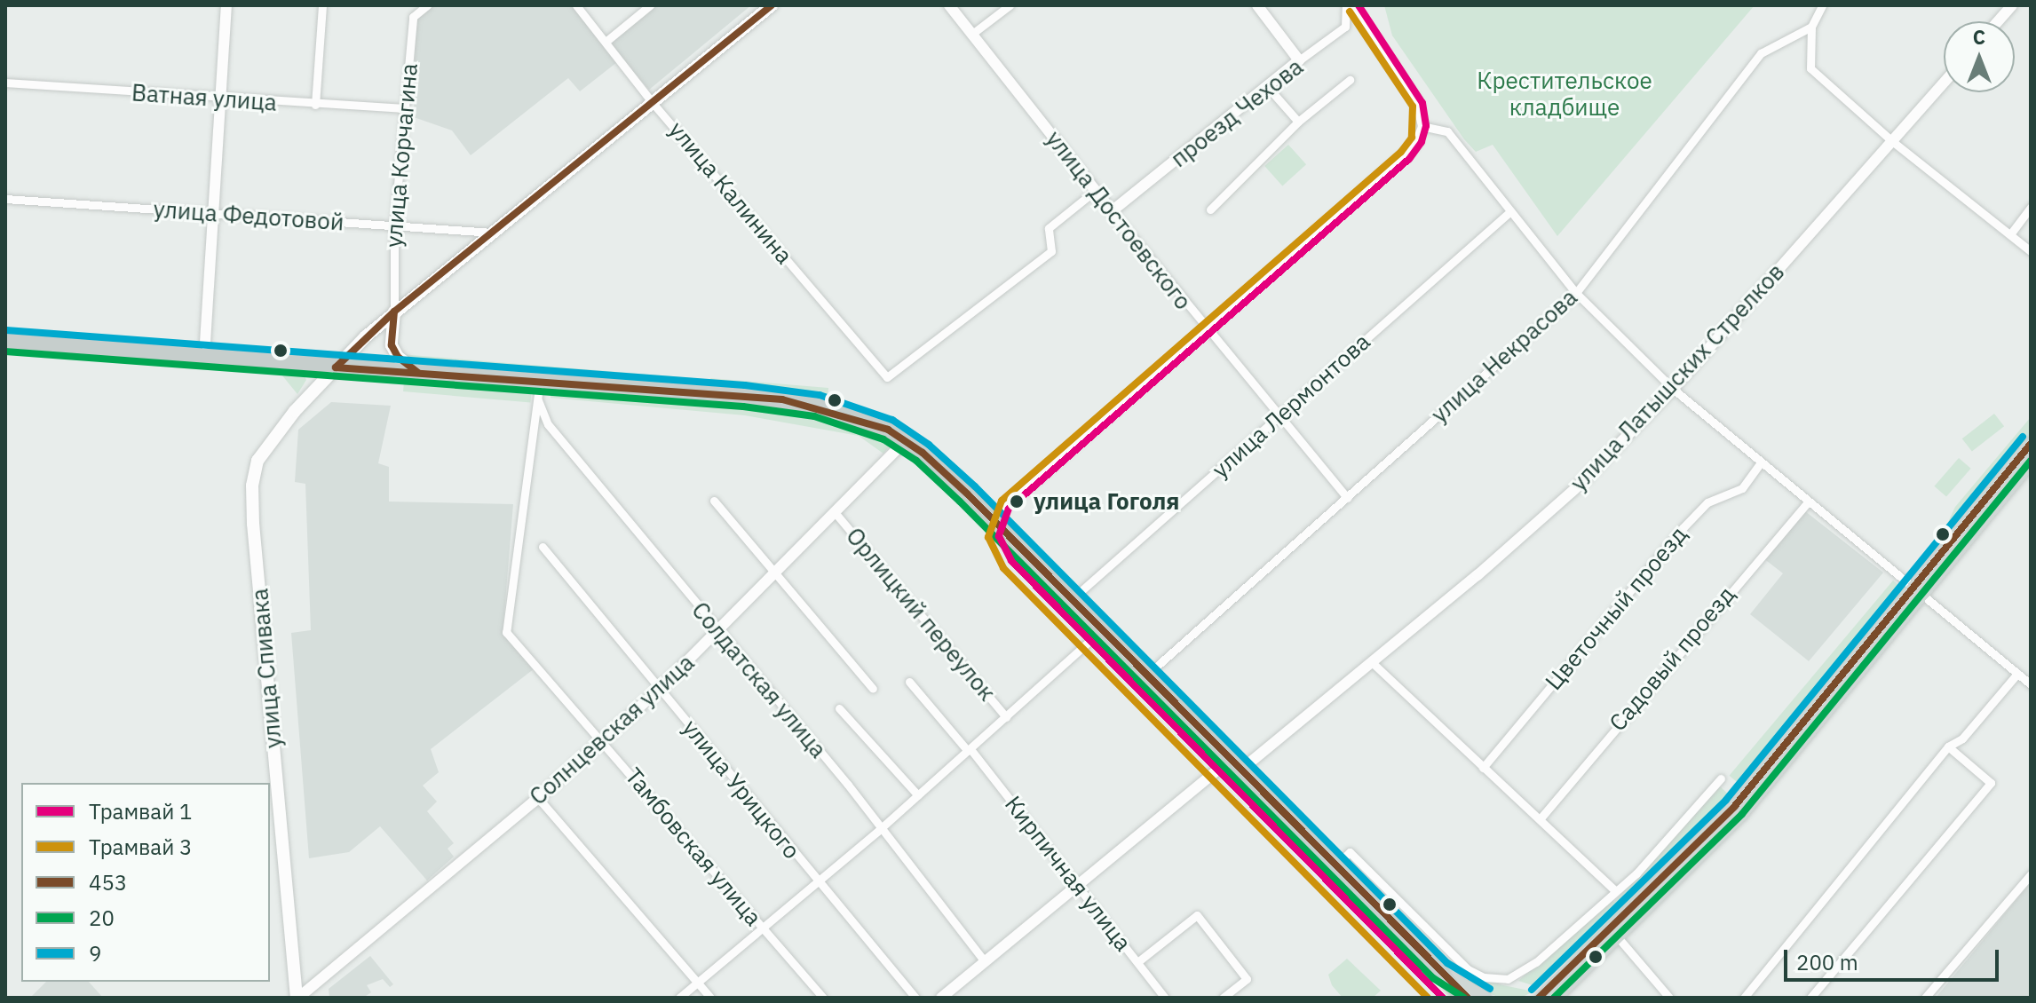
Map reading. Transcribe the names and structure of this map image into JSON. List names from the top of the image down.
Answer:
{
  "streets": {
    "main road": ["улица Спивака"],
    "street": [
      "Ватная улица",
      "проезд Чехова",
      "улица Корчагина",
      "улица Калинина",
      "улица Федотовой",
      "улица Достоевского",
      "улица Некрасова",
      "улица Латышских Стрелков",
      "улица Лермонтова",
      "Цветочный проезд",
      "Орлицкий переулок",
      "Садовый проезд",
      "Солдатская улица",
      "Солнцевская улица",
      "улица Урицкого",
      "Тамбовская улица",
      "Кирпичная улица"
    ]
  },
  "crossings": [
    ["Ватная улица", "улица Корчагина"],
    ["проезд Чехова", "улица Достоевского"],
    ["улица Корчагина", "улица Федотовой"],
    ["улица Корчагина", "улица Спивака"],
    ["улица Калинина", "улица Достоевского"],
    ["улица Калинина", "улица Спивака"],
    ["улица Федотовой", "улица Спивака"],
    ["улица Достоевского", "улица Некрасова"],
    ["улица Достоевского", "улица Лермонтова"],
    ["улица Латышских Стрелков", "Солдатская улица"],
    ["улица Латышских Стрелков", "Кирпичная улица"],
    ["Орлицкий переулок", "Солнцевская улица"],
    ["улица Спивака", "Солнцевская улица"],
    ["Солдатская улица", "Солнцевская улица"],
    ["Солдатская улица", "Тамбовская улица"],
    ["Солнцевская улица", "улица Урицкого"],
    ["Солнцевская улица", "Тамбовская улица"]
  ],
  "parks": ["Крестительское кладбище"],
  "places": ["улица Гоголя"],
  "lines": [
    "tram line 1",
    "transit line 453",
    "tram line 3",
    "transit line 9",
    "transit line 20"
  ],
  "legend": [
    "Трамвай 1",
    "Трамвай 3",
    "453",
    "20",
    "9"
  ],
  "scale_bar": "200 m",
  "north": "top"
}
